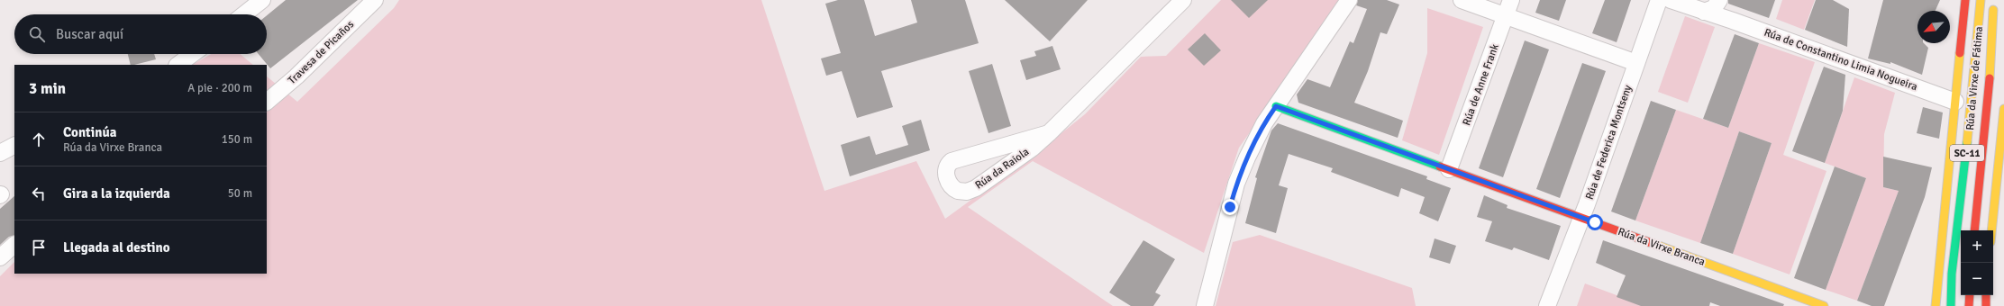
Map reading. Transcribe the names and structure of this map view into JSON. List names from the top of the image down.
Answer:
{
  "streets": {
    "main road": ["Rúa da Virxe de Fátima", "SC-11", "Rúa da Virxe Branca"],
    "street": [
      "Travesa de Picaños",
      "Rúa de Constantino Limia Nogueira",
      "Rúa de Anne Frank",
      "Rúa de Federica Montseny",
      "Rúa da Raiola"
    ]
  },
  "crossings": [
    ["Rúa de Constantino Limia Nogueira", "Rúa de Federica Montseny"],
    ["Rúa de Constantino Limia Nogueira", "SC-11"],
    ["Rúa de Anne Frank", "Rúa da Virxe Branca"],
    ["Rúa de Federica Montseny", "Rúa da Virxe Branca"]
  ],
  "north": "bottom left",
  "page": {
    "search": "Buscar aquí",
    "heading": ["3 min", "A pie · 200 m"],
    "list": [
      ["Continúa", "Rúa da Virxe Branca", "150 m"],
      ["Gira a la izquierda", "50 m"],
      "Llegada al destino"
    ],
    "map_buttons": ["+", "−"]
  }
}
